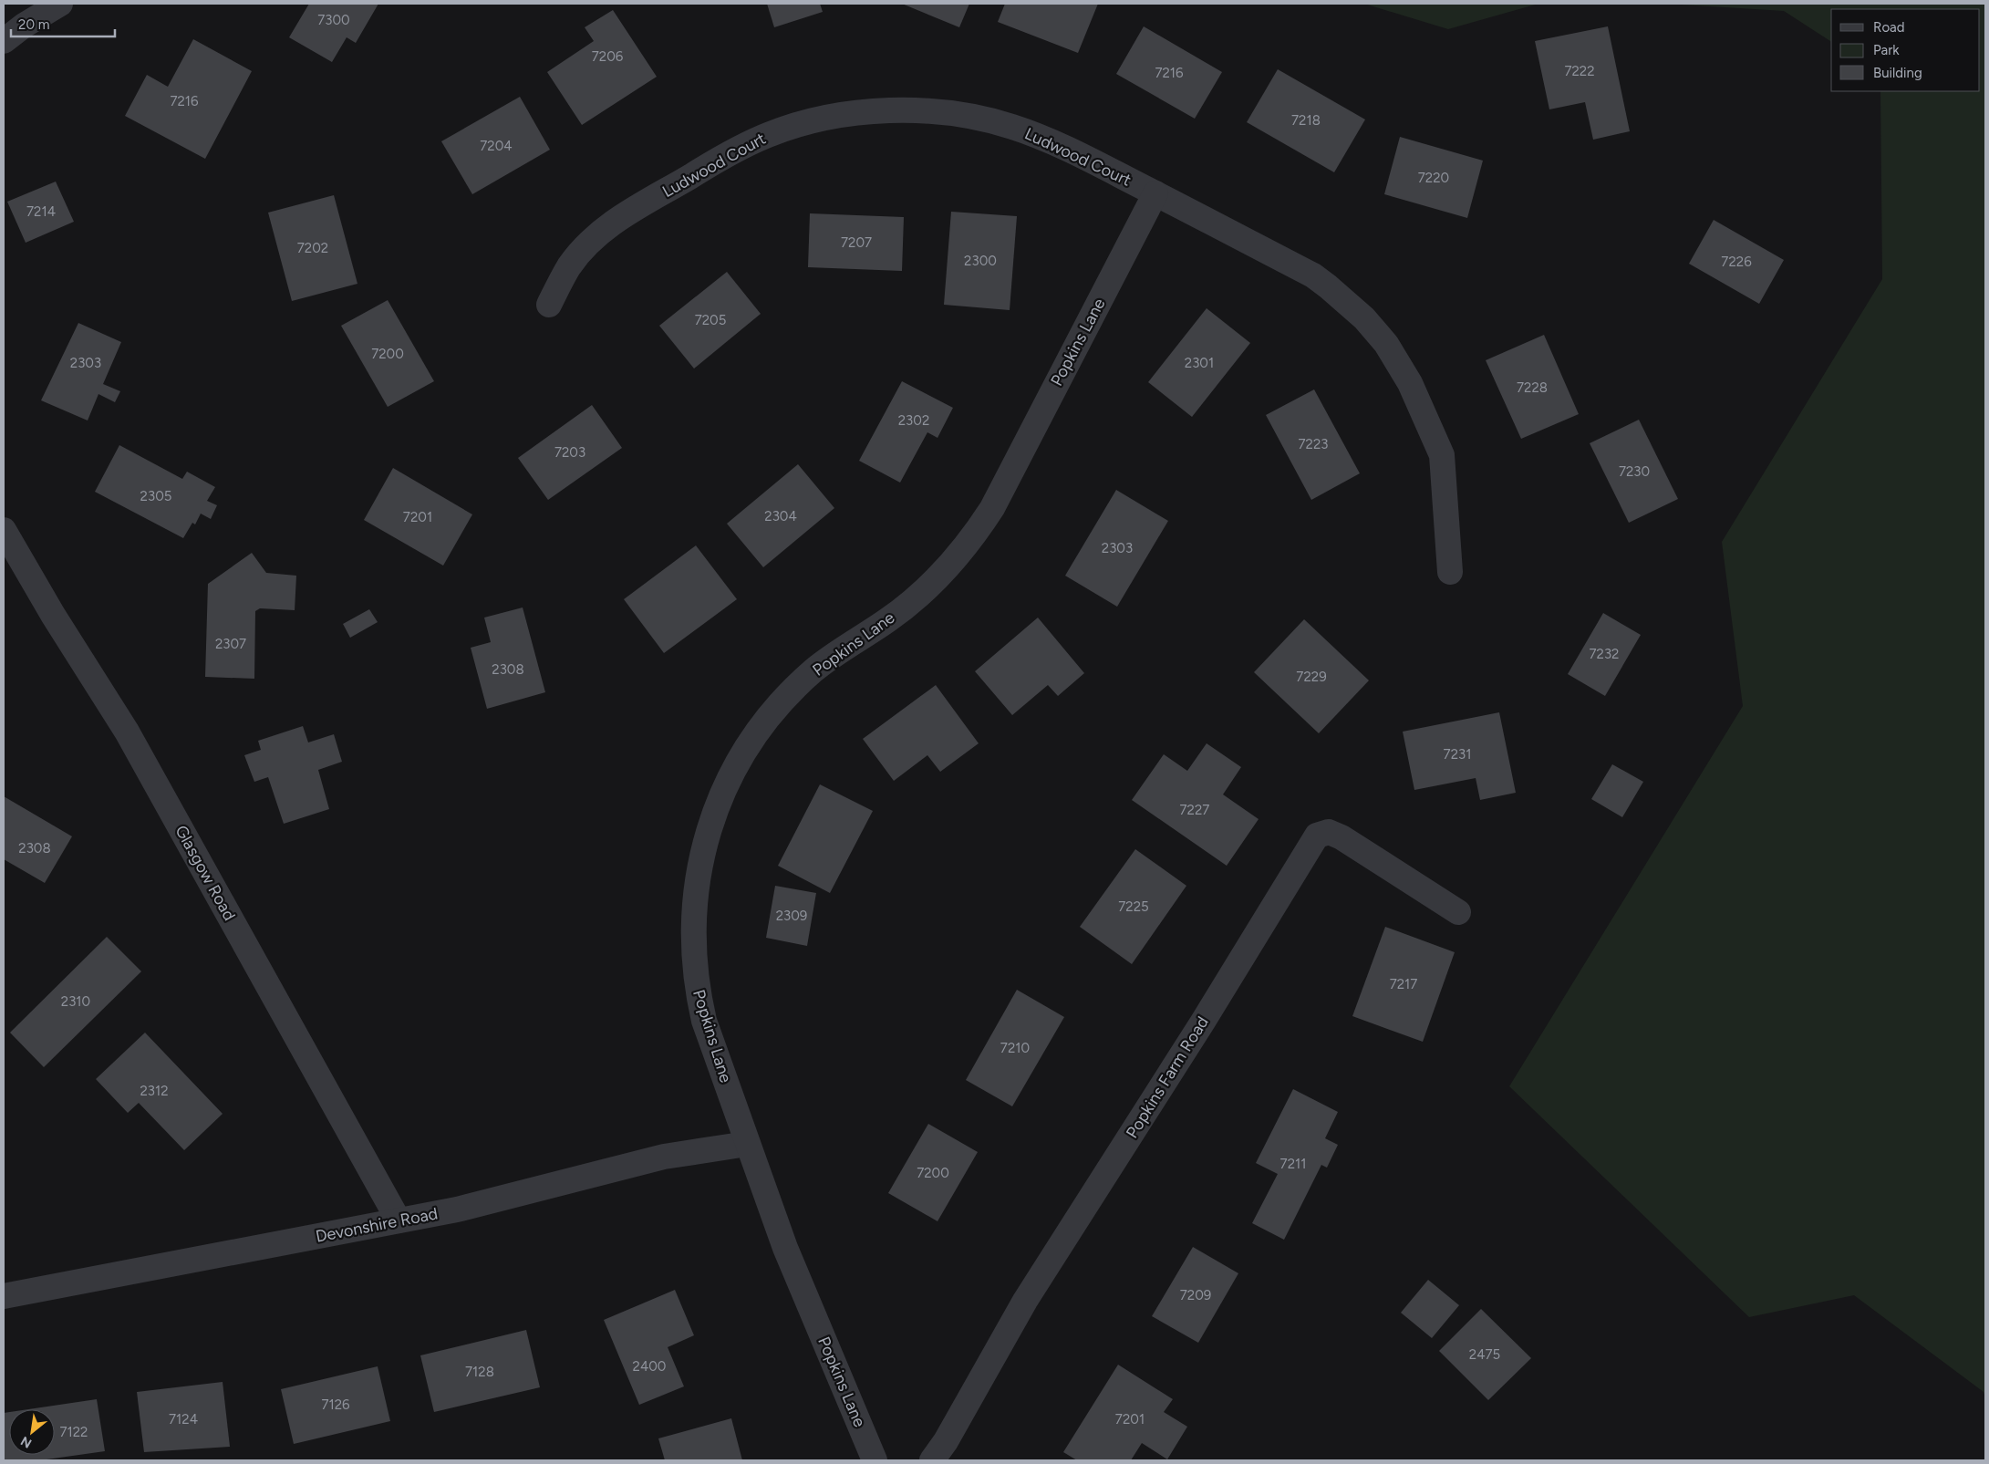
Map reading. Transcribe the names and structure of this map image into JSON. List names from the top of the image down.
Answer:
{
  "streets": {
    "street": [
      "Ludwood Court",
      "Popkins Lane",
      "Glasgow Road",
      "Popkins Farm Road",
      "Devonshire Road"
    ]
  },
  "crossings": [
    ["Ludwood Court", "Popkins Lane"],
    ["Popkins Lane", "Devonshire Road"],
    ["Glasgow Road", "Devonshire Road"]
  ],
  "house_numbers": [
    "7300",
    "7206",
    "7222",
    "7216",
    "7216",
    "7218",
    "7204",
    "7220",
    "7214",
    "7207",
    "7202",
    "2300",
    "7226",
    "7205",
    "7200",
    "2303",
    "2301",
    "7228",
    "2302",
    "7223",
    "7203",
    "7230",
    "2305",
    "2304",
    "7201",
    "2303",
    "2307",
    "7232",
    "2308",
    "7229",
    "7231",
    "7227",
    "2308",
    "7225",
    "2309",
    "7217",
    "2310",
    "7210",
    "2312",
    "7211",
    "7200",
    "7209",
    "2475",
    "2400",
    "7128",
    "7126",
    "7124",
    "7201",
    "7122"
  ],
  "legend": ["Road", "Park", "Building"],
  "scale_bar": "20 m",
  "north": "bottom left"
}
